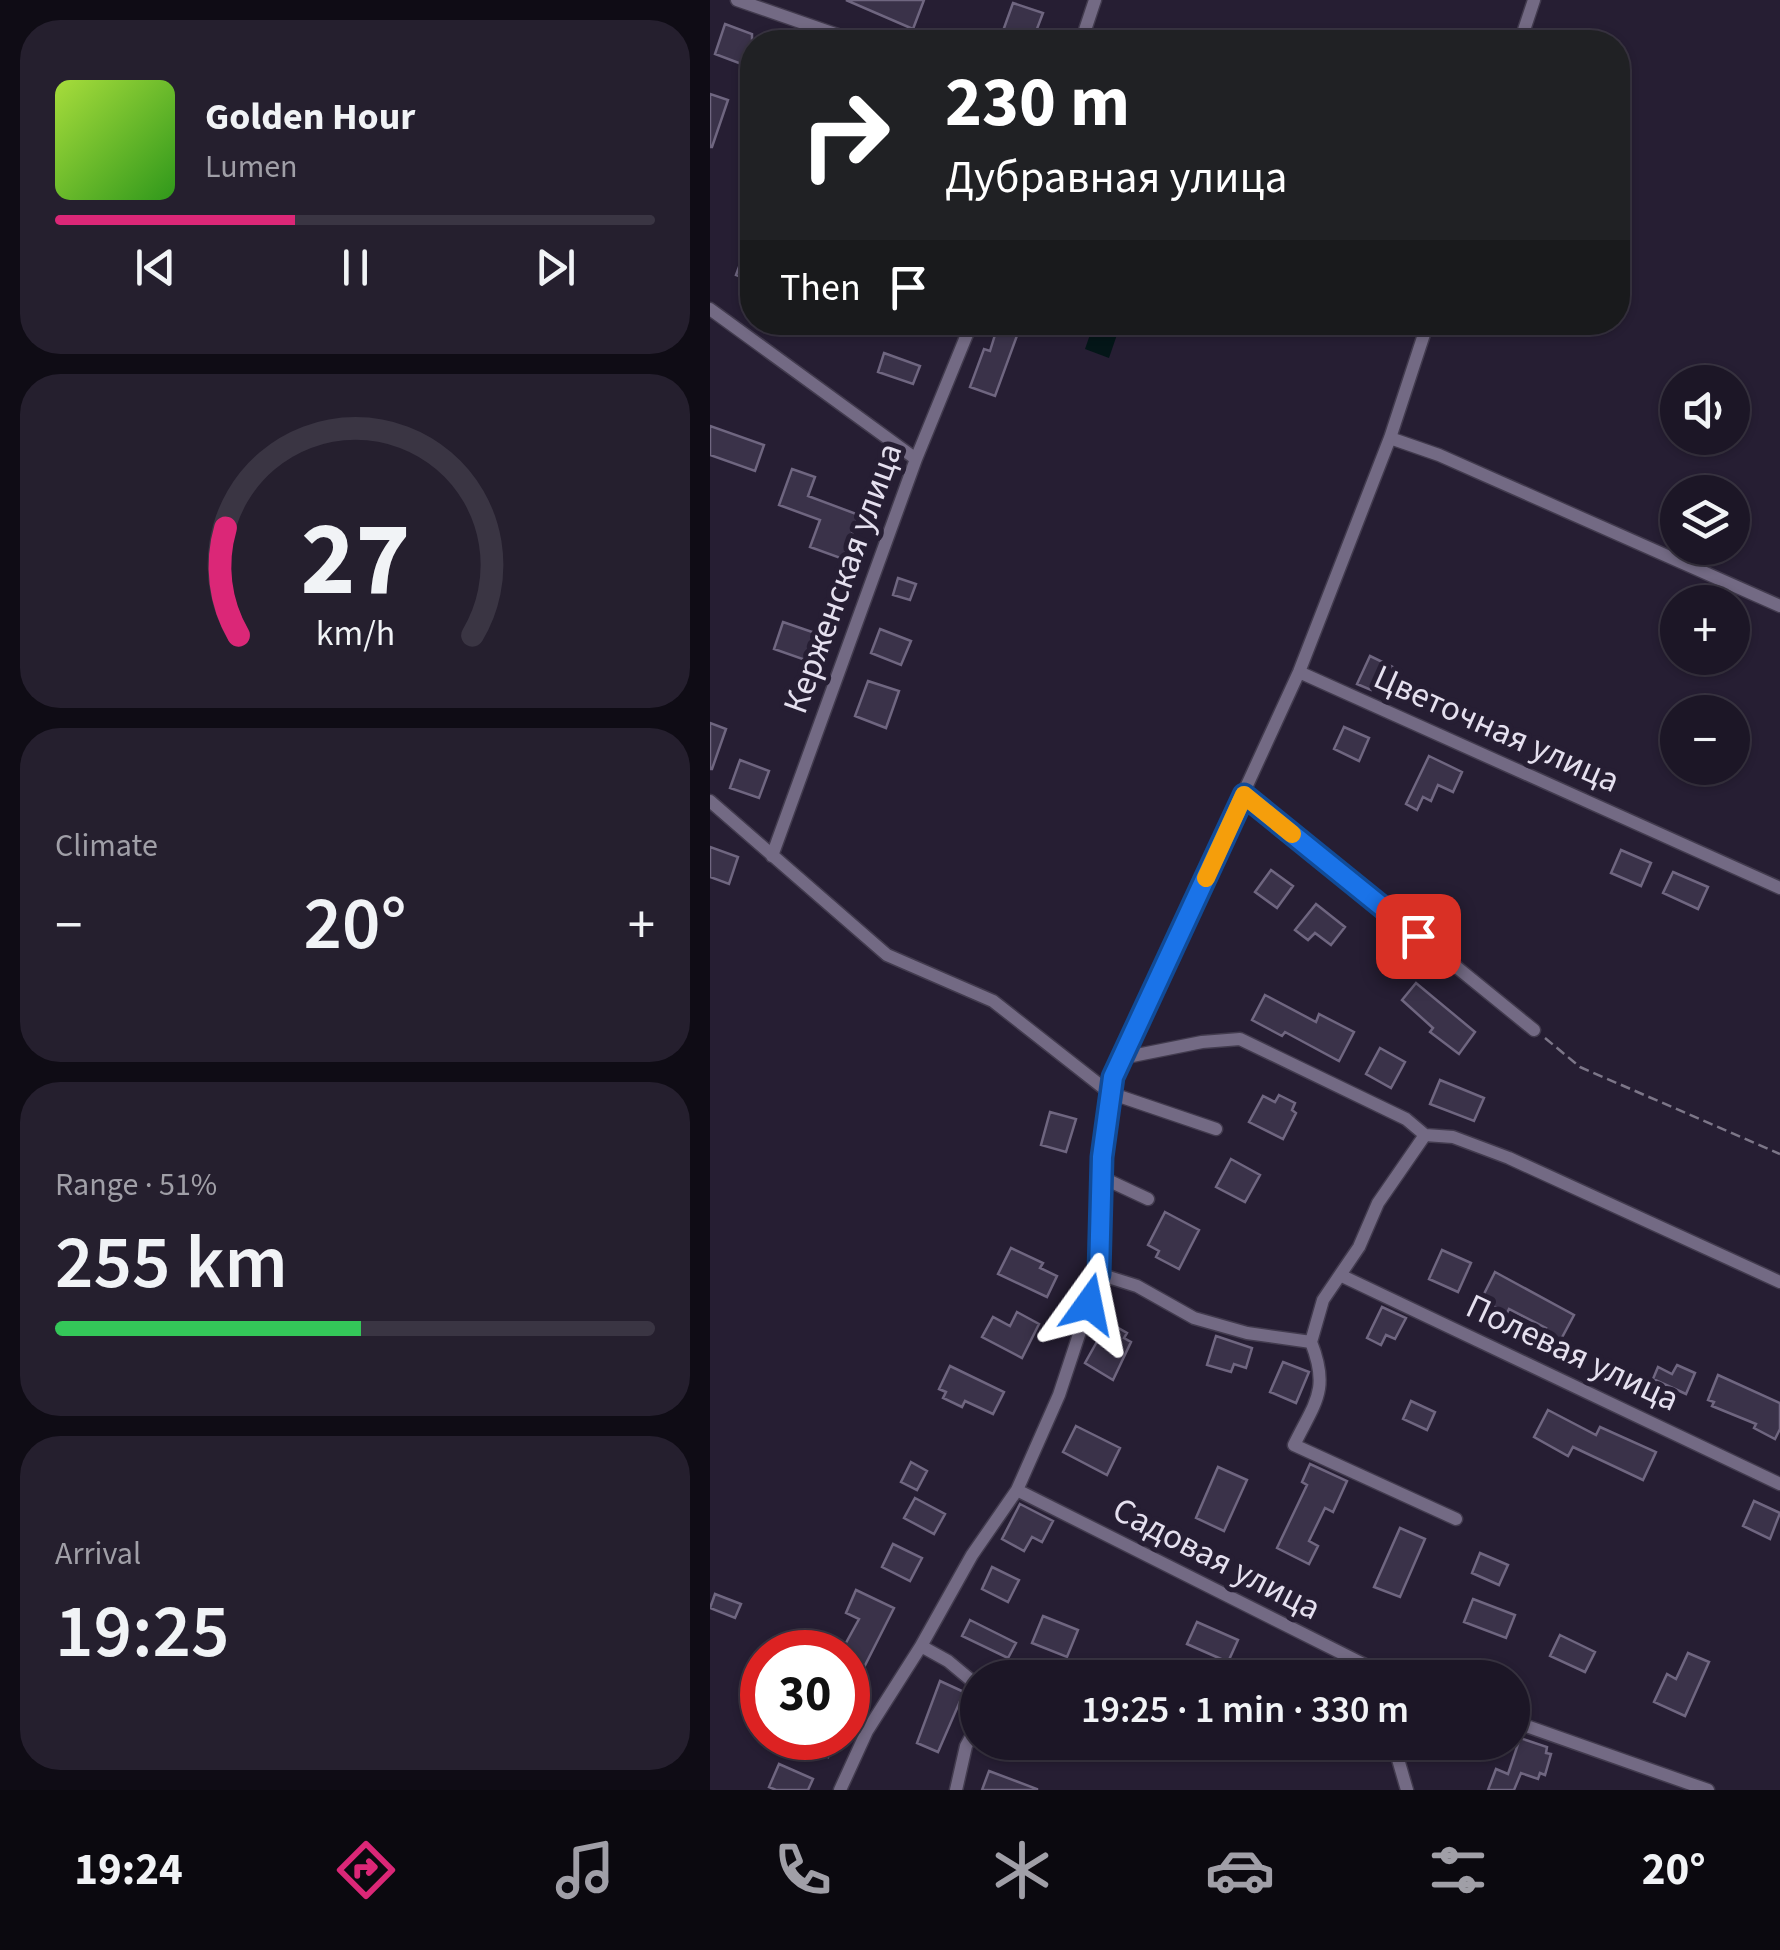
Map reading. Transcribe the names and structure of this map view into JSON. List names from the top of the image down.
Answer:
{
  "streets": {
    "street": [
      "Керженская улица",
      "Цветочная улица",
      "Полевая улица",
      "Садовая улица"
    ]
  },
  "page": {
    "turn": ["230 m", "Дубравная улица"],
    "song": ["Golden Hour", "Lumen"],
    "then": "Then",
    "map_buttons": ["+", "−"],
    "tile": [
      "Climate",
      ["Range · 51%", "255 km"],
      ["Arrival", "19:25"]
    ],
    "heat": ["−", "20°", "+"],
    "limit": "30",
    "trip": "19:25 · 1 min · 330 m",
    "tabs": ["19:24", "20°"],
    "gauge": ["27", "km/h"]
  }
}
